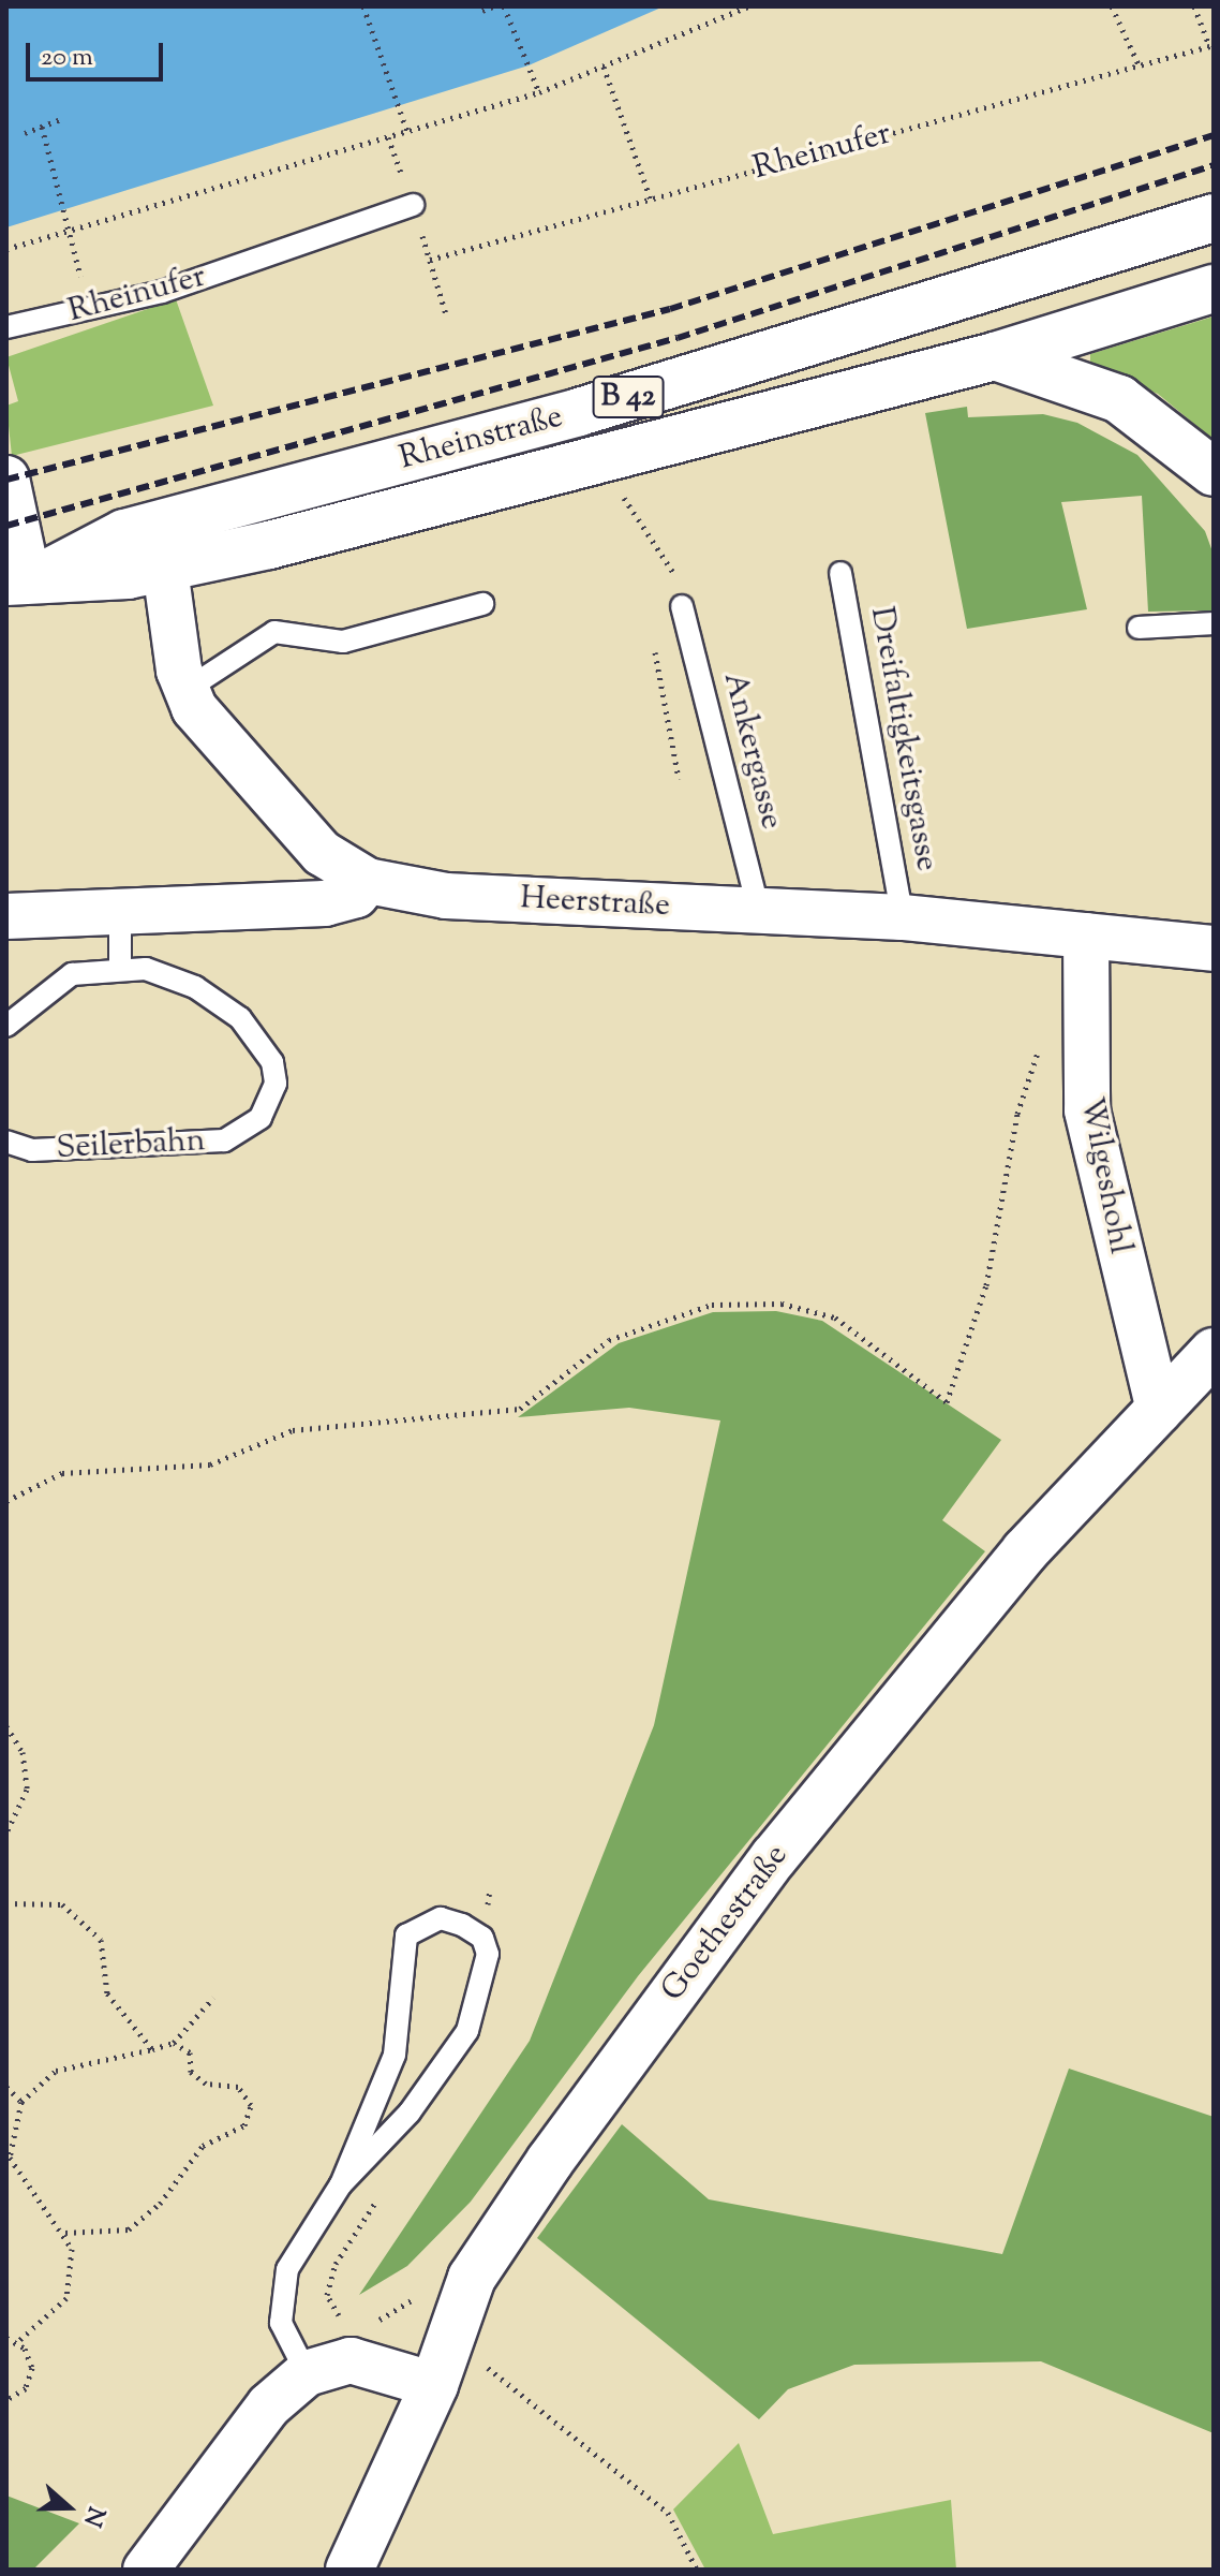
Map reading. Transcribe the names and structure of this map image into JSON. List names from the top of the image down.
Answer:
{
  "streets": {
    "main road": ["B 42", "Rheinstraße", "Goethestraße"],
    "street": ["Heerstraße", "Wilgeshohl"],
    "lane": [
      "Rheinufer",
      "Dreifaltigkeitsgasse",
      "Ankergasse",
      "Seilerbahn"
    ]
  },
  "crossings": [
    ["Dreifaltigkeitsgasse", "Heerstraße"],
    ["Ankergasse", "Heerstraße"],
    ["Heerstraße", "Wilgeshohl"],
    ["Wilgeshohl", "Goethestraße"]
  ],
  "scale_bar": "20 m",
  "north": "right"
}
